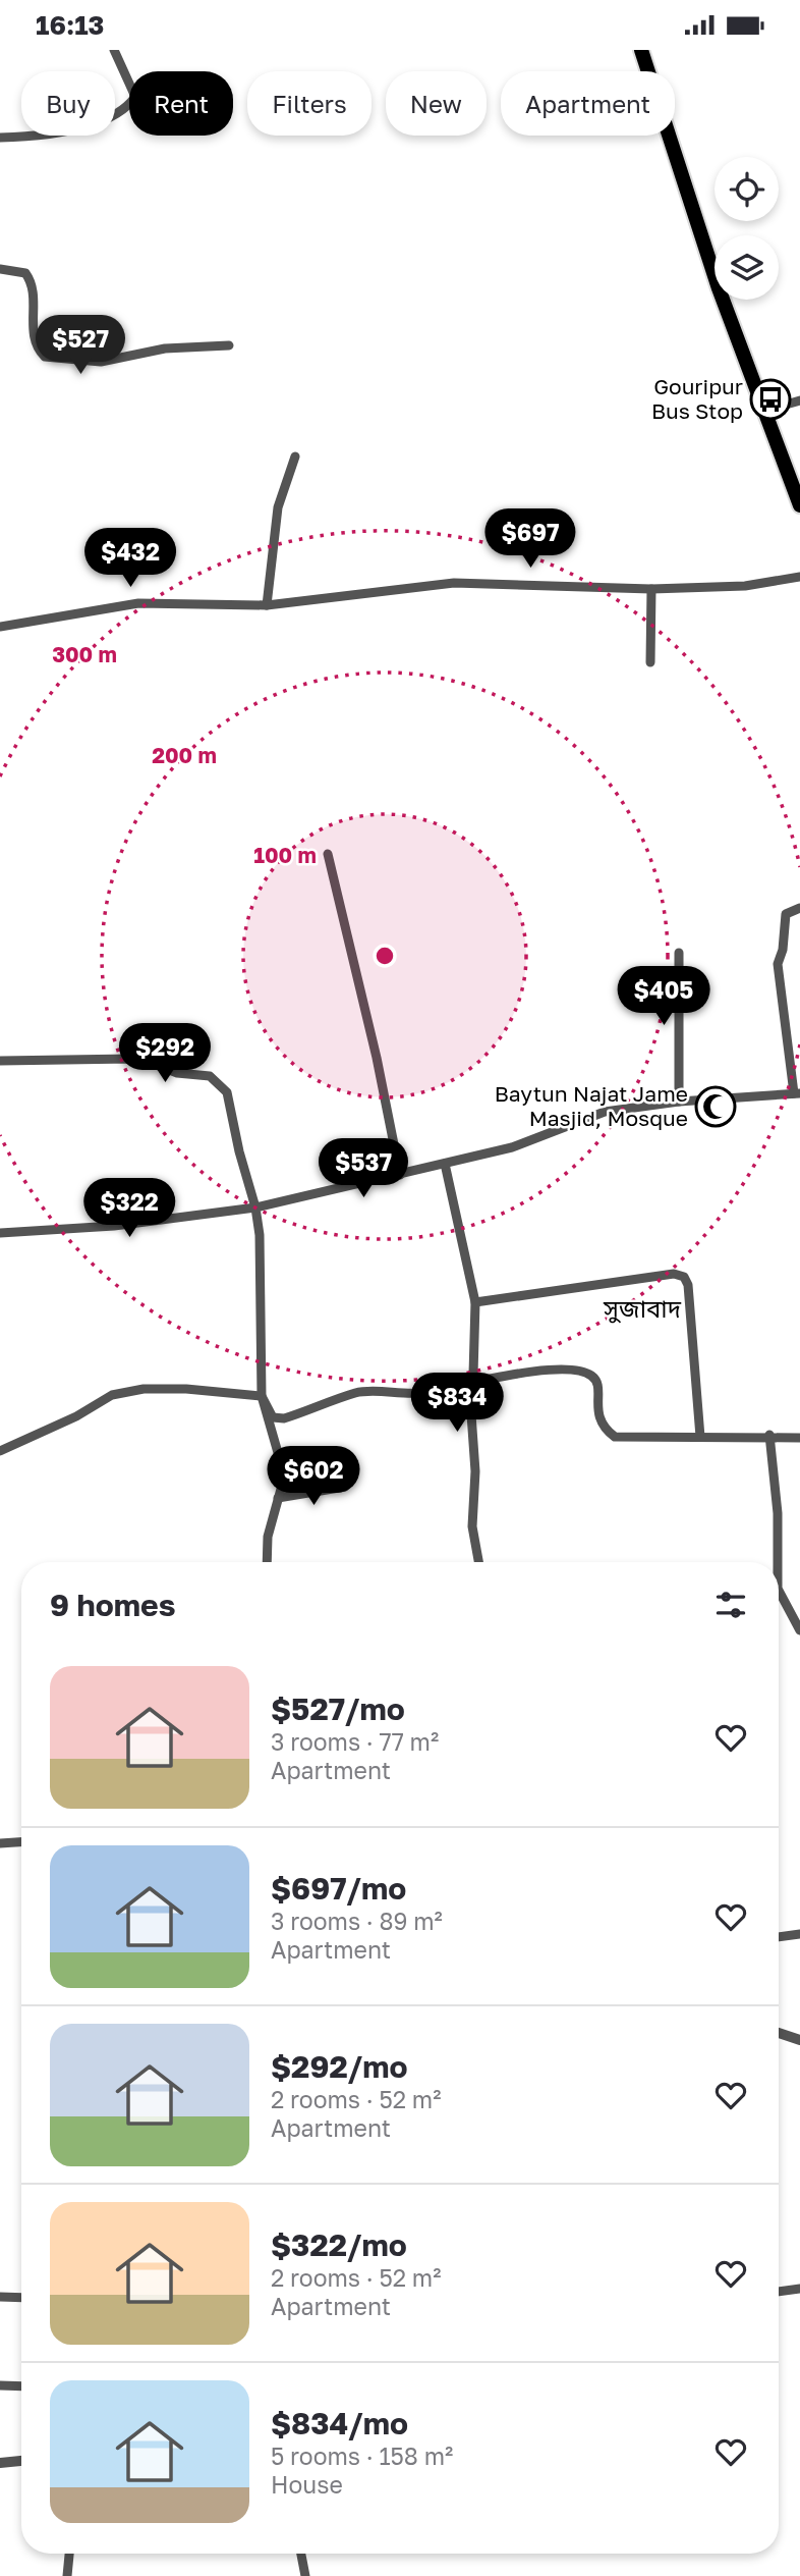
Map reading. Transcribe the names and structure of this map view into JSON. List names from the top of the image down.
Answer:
{
  "districts": ["সুজাবাদ"],
  "places": {
    "bus stop": ["Gouripur Bus Stop"],
    "mosque": ["Baytun Najat Jame Masjid, Mosque"]
  },
  "page": {
    "status": "16:13",
    "chip": [
      "Buy",
      "Rent",
      "Filters",
      "New",
      "Apartment"
    ],
    "price": [
      "$527",
      "$697",
      "$432",
      "$405",
      "$292",
      "$537",
      "$322",
      "$834",
      "$602"
    ],
    "heading": "9 homes",
    "list": [
      {
        "name": "$527/mo",
        "note": "3 rooms · 77 m² · Apartment"
      },
      {
        "name": "$697/mo",
        "note": "3 rooms · 89 m² · Apartment"
      },
      {
        "name": "$292/mo",
        "note": "2 rooms · 52 m² · Apartment"
      },
      {
        "name": "$322/mo",
        "note": "2 rooms · 52 m² · Apartment"
      },
      {
        "name": "$834/mo",
        "note": "5 rooms · 158 m² · House"
      }
    ]
  },
  "rings": ["300 m", "200 m", "100 m"]
}
